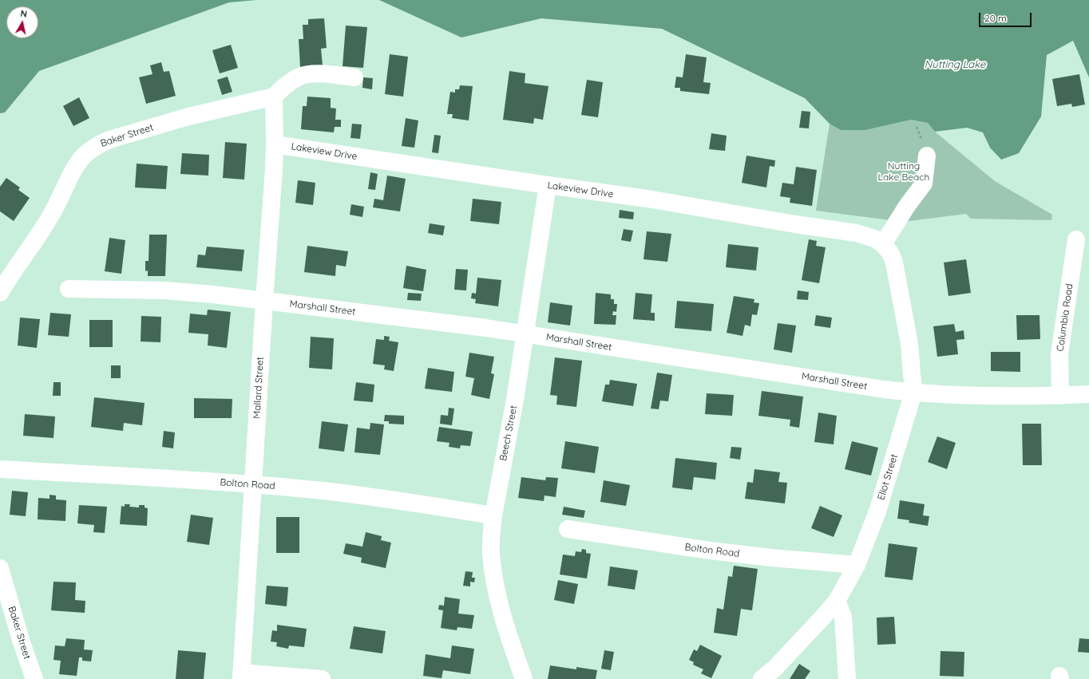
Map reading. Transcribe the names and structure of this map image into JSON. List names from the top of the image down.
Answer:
{
  "streets": {
    "street": [
      "Baker Street",
      "Lakeview Drive",
      "Marshall Street",
      "Columbia Road",
      "Mallard Street",
      "Beech Street",
      "Eliot Street",
      "Bolton Road"
    ]
  },
  "crossings": [
    ["Baker Street", "Mallard Street"],
    ["Lakeview Drive", "Mallard Street"],
    ["Lakeview Drive", "Beech Street"],
    ["Lakeview Drive", "Eliot Street"],
    ["Marshall Street", "Columbia Road"],
    ["Marshall Street", "Mallard Street"],
    ["Marshall Street", "Beech Street"],
    ["Marshall Street", "Eliot Street"],
    ["Mallard Street", "Bolton Road"],
    ["Beech Street", "Bolton Road"],
    ["Eliot Street", "Bolton Road"]
  ],
  "water": ["Nutting Lake"],
  "parks": ["Nutting Lake Beach"],
  "scale_bar": "20 m",
  "north": "top"
}
